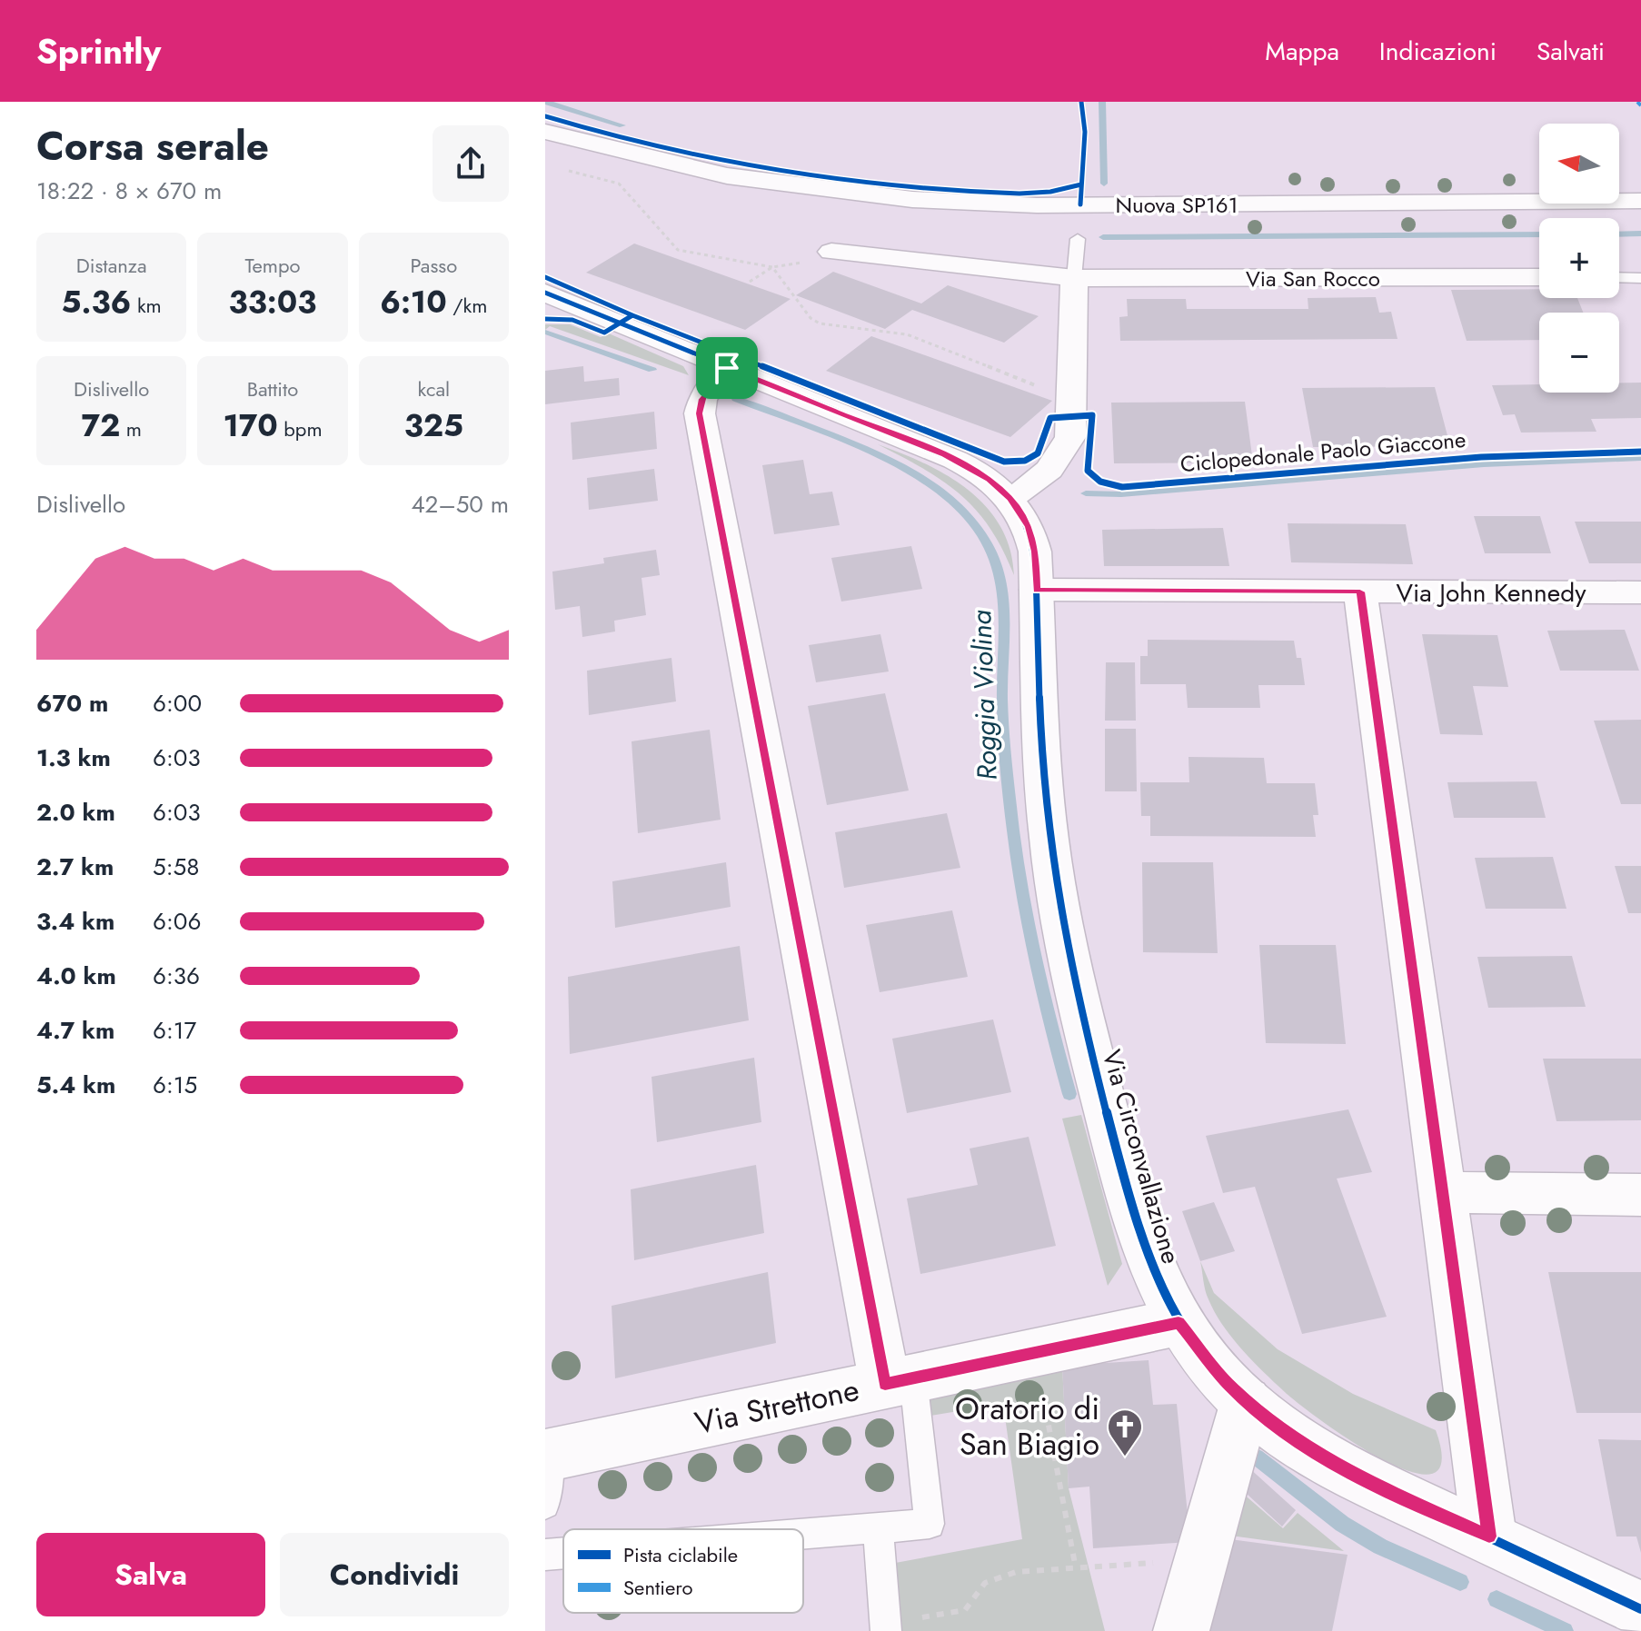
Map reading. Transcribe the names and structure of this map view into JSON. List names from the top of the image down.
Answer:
{
  "streets": {
    "street": [
      "Nuova SP161",
      "Via San Rocco",
      "Via John Kennedy",
      "Via Circonvallazione",
      "Via Strettone"
    ],
    "cycle path": ["Ciclopedonale Paolo Giaccone"]
  },
  "crossings": [
    ["Via John Kennedy", "Via Circonvallazione"],
    ["Via Circonvallazione", "Via Strettone"]
  ],
  "water": ["Roggia Violina"],
  "places": {
    "church": ["Oratorio di San Biagio"]
  },
  "legend": ["Pista ciclabile", "Sentiero"],
  "north": "left",
  "page": {
    "header": "Sprintly",
    "nav": ["Mappa", "Indicazioni", "Salvati"],
    "heading": ["Corsa serale", "18:22 · 8 × 670 m"],
    "map_buttons": ["+", "−"],
    "stats": [
      ["Distanza", "5.36 km"],
      ["Tempo", "33:03"],
      ["Passo", "6:10 /km"],
      ["Dislivello", "72 m"],
      ["Battito", "170 bpm"],
      ["kcal", "325"]
    ],
    "chart": ["Dislivello", "42–50 m"],
    "list": [
      {
        "name": "670 m",
        "note": "6:00"
      },
      {
        "name": "1.3 km",
        "note": "6:03"
      },
      {
        "name": "2.0 km",
        "note": "6:03"
      },
      {
        "name": "2.7 km",
        "note": "5:58"
      },
      {
        "name": "3.4 km",
        "note": "6:06"
      },
      {
        "name": "4.0 km",
        "note": "6:36"
      },
      {
        "name": "4.7 km",
        "note": "6:17"
      },
      {
        "name": "5.4 km",
        "note": "6:15"
      }
    ],
    "buttons": ["Salva", "Condividi"]
  }
}
